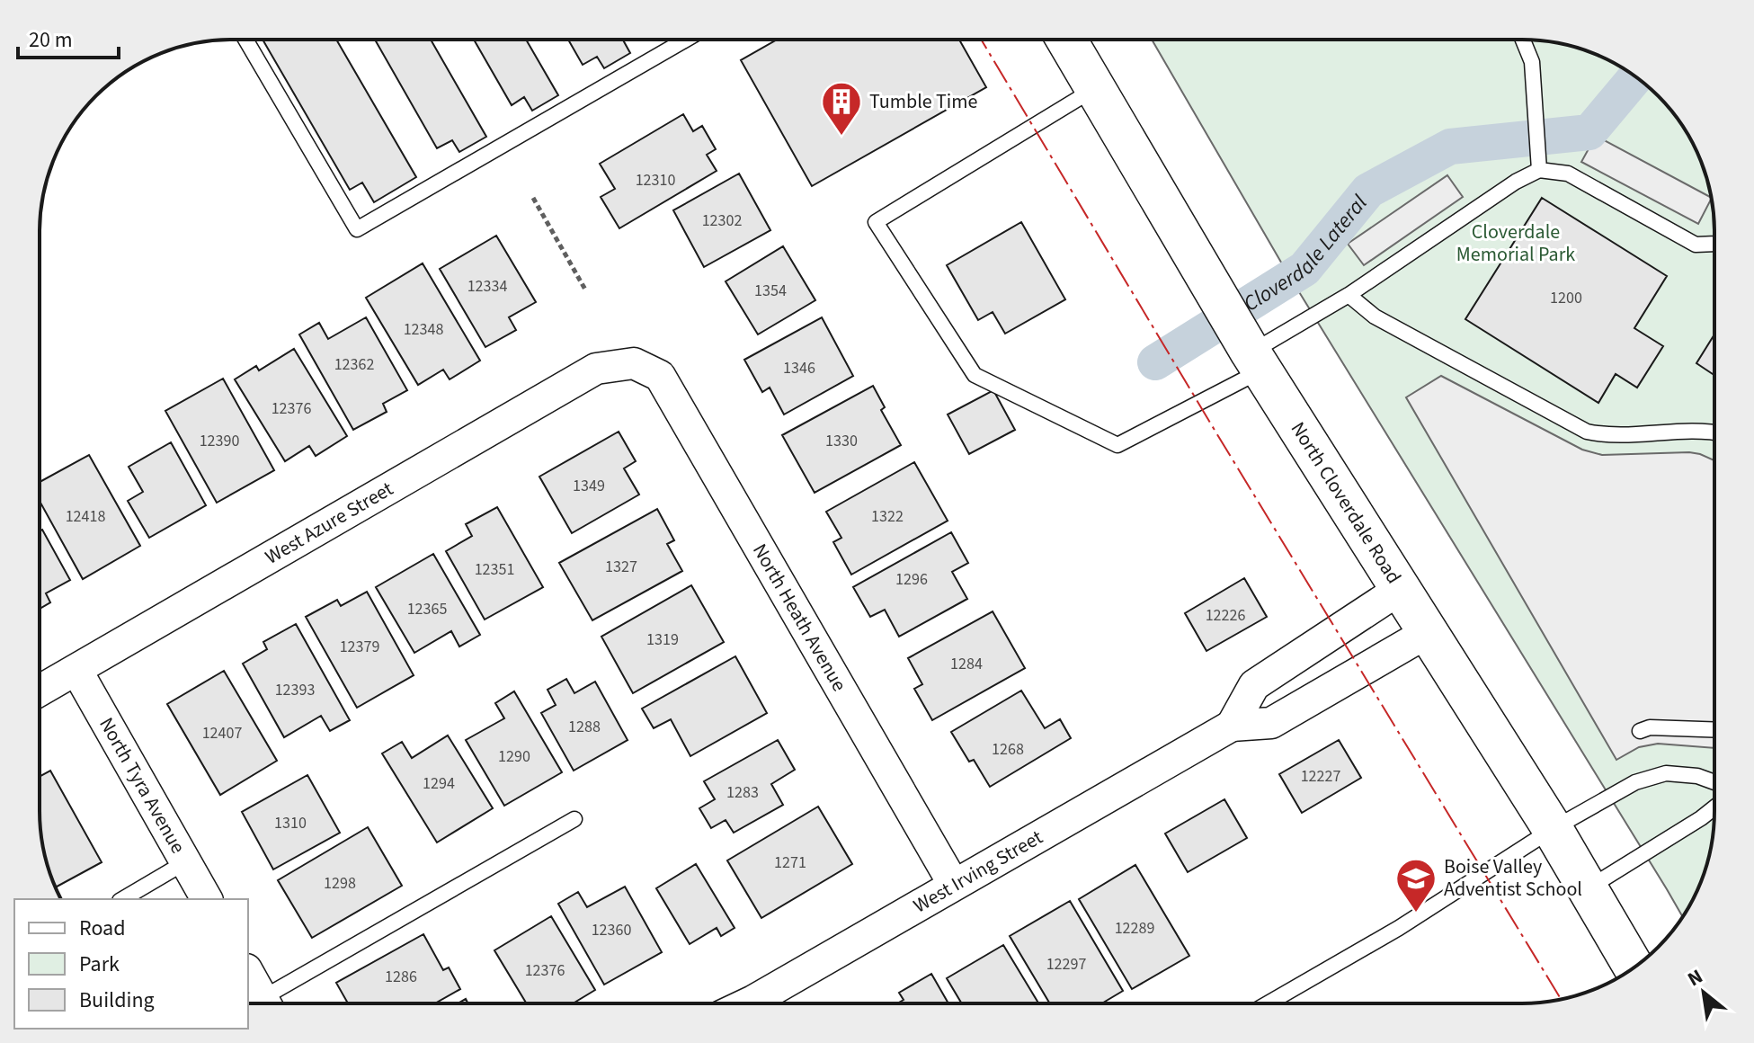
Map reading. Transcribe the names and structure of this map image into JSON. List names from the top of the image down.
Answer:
{
  "streets": {
    "main road": ["North Cloverdale Road"],
    "street": [
      "West Azure Street",
      "North Heath Avenue",
      "North Tyra Avenue",
      "West Irving Street"
    ]
  },
  "crossings": [
    ["North Cloverdale Road", "West Irving Street"],
    ["West Azure Street", "North Heath Avenue"],
    ["West Azure Street", "North Tyra Avenue"],
    ["North Heath Avenue", "West Irving Street"]
  ],
  "water": ["Cloverdale Lateral"],
  "parks": ["Cloverdale Memorial Park"],
  "places": {
    "building": ["Tumble Time"],
    "school or university": ["Boise Valley Adventist School"]
  },
  "house_numbers": [
    "12310",
    "12302",
    "12334",
    "1354",
    "1200",
    "12348",
    "12362",
    "1346",
    "12376",
    "12390",
    "1330",
    "1349",
    "12418",
    "1322",
    "1327",
    "12351",
    "1296",
    "12365",
    "12226",
    "1319",
    "12379",
    "1284",
    "12393",
    "1288",
    "12407",
    "1268",
    "1290",
    "12227",
    "1294",
    "1283",
    "1310",
    "1271",
    "1298",
    "12289",
    "12360",
    "12297",
    "12376",
    "1286"
  ],
  "legend": ["Road", "Park", "Building"],
  "scale_bar": "20 m",
  "north": "top left"
}
